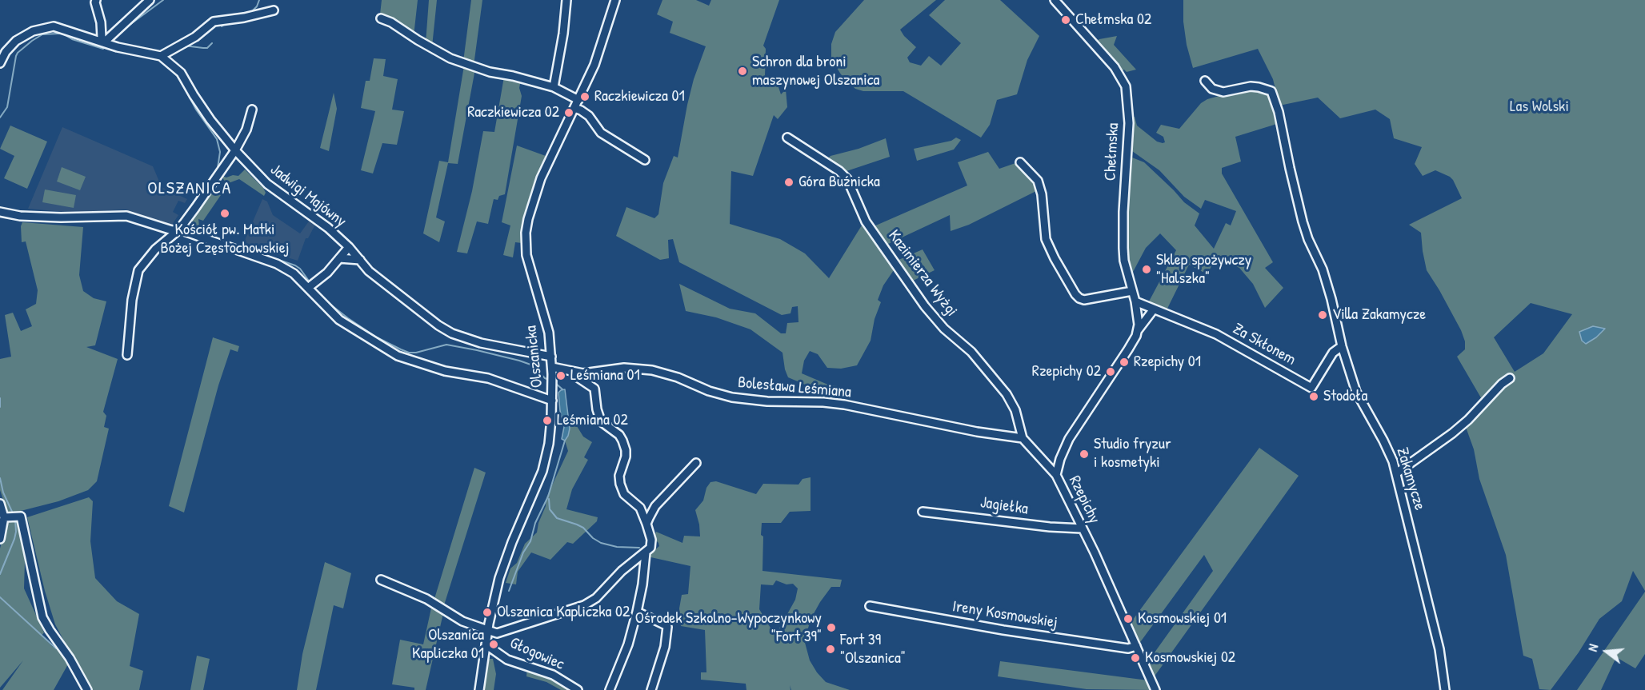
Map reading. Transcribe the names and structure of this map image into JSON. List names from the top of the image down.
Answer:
{
  "streets": {
    "street": [
      "Chełmska",
      "Jadwigi Majówny",
      "Kazimierza Wyżgi",
      "Za Skłonem",
      "Olszanicka",
      "Bolesława Leśmiana",
      "Zakamycze",
      "Rzepichy",
      "Jagiełka",
      "Ireny Kosmowskiej",
      "Głogowiec"
    ]
  },
  "crossings": [
    ["Chełmska", "Za Skłonem"],
    ["Chełmska", "Rzepichy"],
    ["Jadwigi Majówny", "Olszanicka"],
    ["Kazimierza Wyżgi", "Bolesława Leśmiana"],
    ["Za Skłonem", "Zakamycze"],
    ["Olszanicka", "Głogowiec"],
    ["Rzepichy", "Jagiełka"],
    ["Rzepichy", "Ireny Kosmowskiej"]
  ],
  "districts": ["OLSZANICA"],
  "parks": ["Las Wolski"],
  "places": [
    "Chełmska 02",
    "Schron dla broni maszynowej Olszanica",
    "Raczkiewicza 01",
    "Raczkiewicza 02",
    "Góra Buźnicka",
    "Kościół pw. Matki Bożej Częstochowskiej",
    "Sklep spożywczy \"Halszka\"",
    "Villa Zakamycze",
    "Rzepichy 01",
    "Rzepichy 02",
    "Leśmiana 01",
    "Stodoła",
    "Leśmiana 02",
    "Studio fryzur i kosmetyki",
    "Olszanica Kapliczka 02",
    "Kosmowskiej 01",
    "Ośrodek Szkolno-Wypoczynkowy \"Fort 39\"",
    "Olszanica Kapliczka 01",
    "Fort 39 \"Olszanica\"",
    "Kosmowskiej 02"
  ],
  "north": "left"
}
